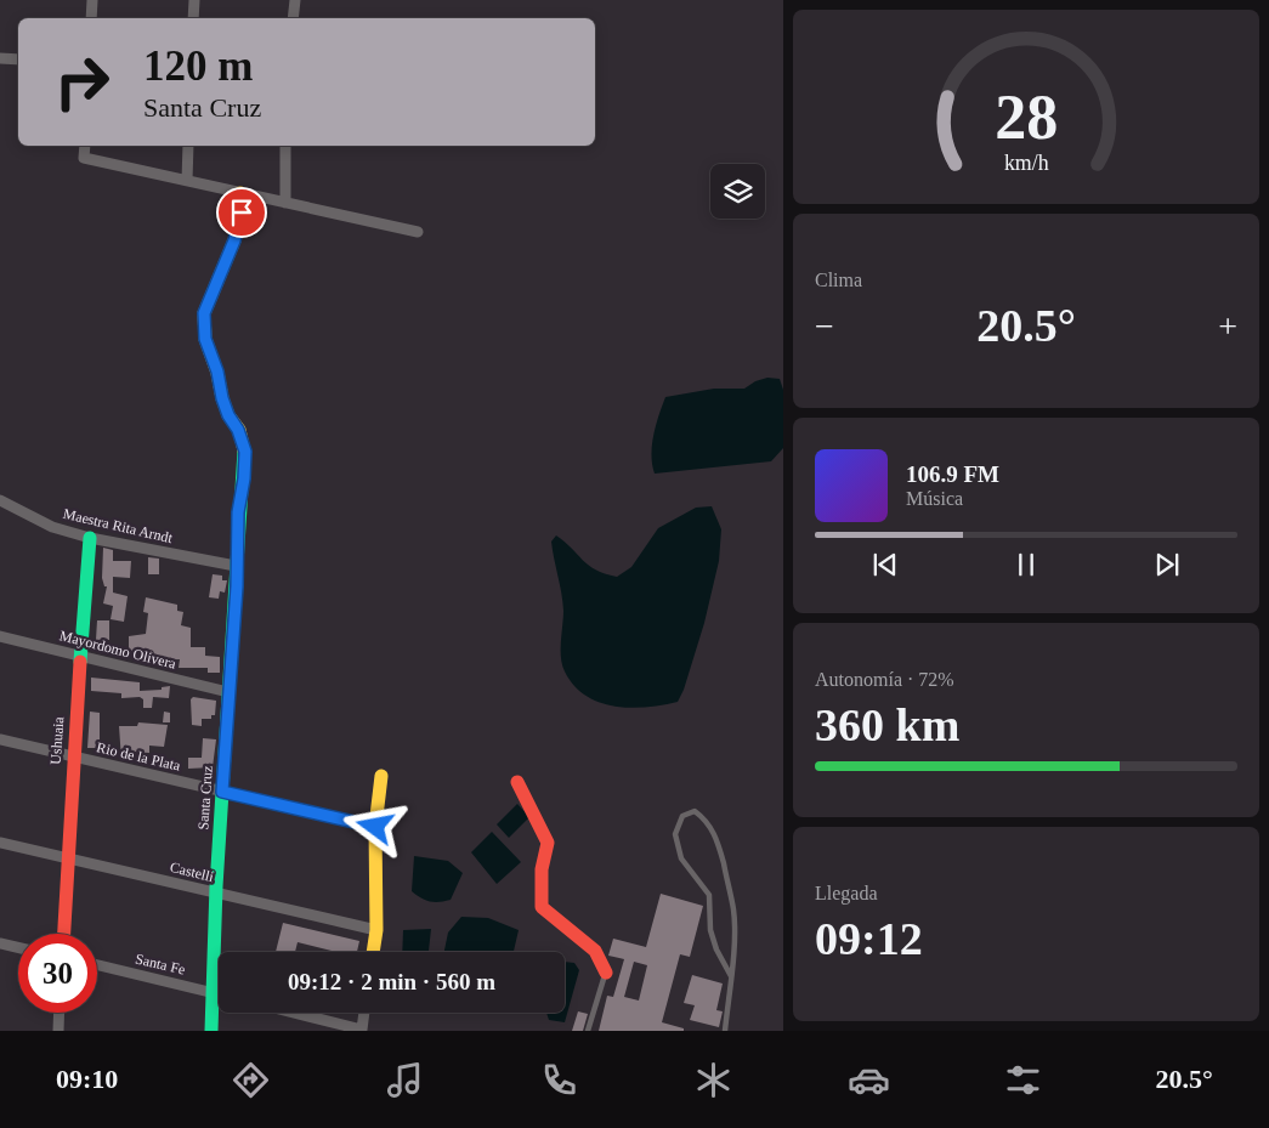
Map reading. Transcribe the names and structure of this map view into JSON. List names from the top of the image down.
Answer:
{
  "streets": {
    "street": [
      "Maestra Rita Arndt",
      "Mayordomo Olivera",
      "Ushuaia",
      "Rio de la Plata",
      "Santa Cruz",
      "Castelli",
      "Santa Fe"
    ]
  },
  "crossings": [
    ["Maestra Rita Arndt", "Ushuaia"],
    ["Maestra Rita Arndt", "Santa Cruz"],
    ["Mayordomo Olivera", "Ushuaia"],
    ["Mayordomo Olivera", "Santa Cruz"],
    ["Ushuaia", "Rio de la Plata"],
    ["Ushuaia", "Castelli"],
    ["Rio de la Plata", "Santa Cruz"],
    ["Santa Cruz", "Castelli"],
    ["Santa Cruz", "Santa Fe"]
  ],
  "page": {
    "turn": ["120 m", "Santa Cruz"],
    "tile": [
      "Clima",
      ["Autonomía · 72%", "360 km"],
      ["Llegada", "09:12"]
    ],
    "heat": ["−", "20.5°", "+"],
    "song": ["106.9 FM", "Música"],
    "limit": "30",
    "trip": "09:12 · 2 min · 560 m",
    "tabs": ["09:10", "20.5°"],
    "gauge": ["28", "km/h"]
  }
}
